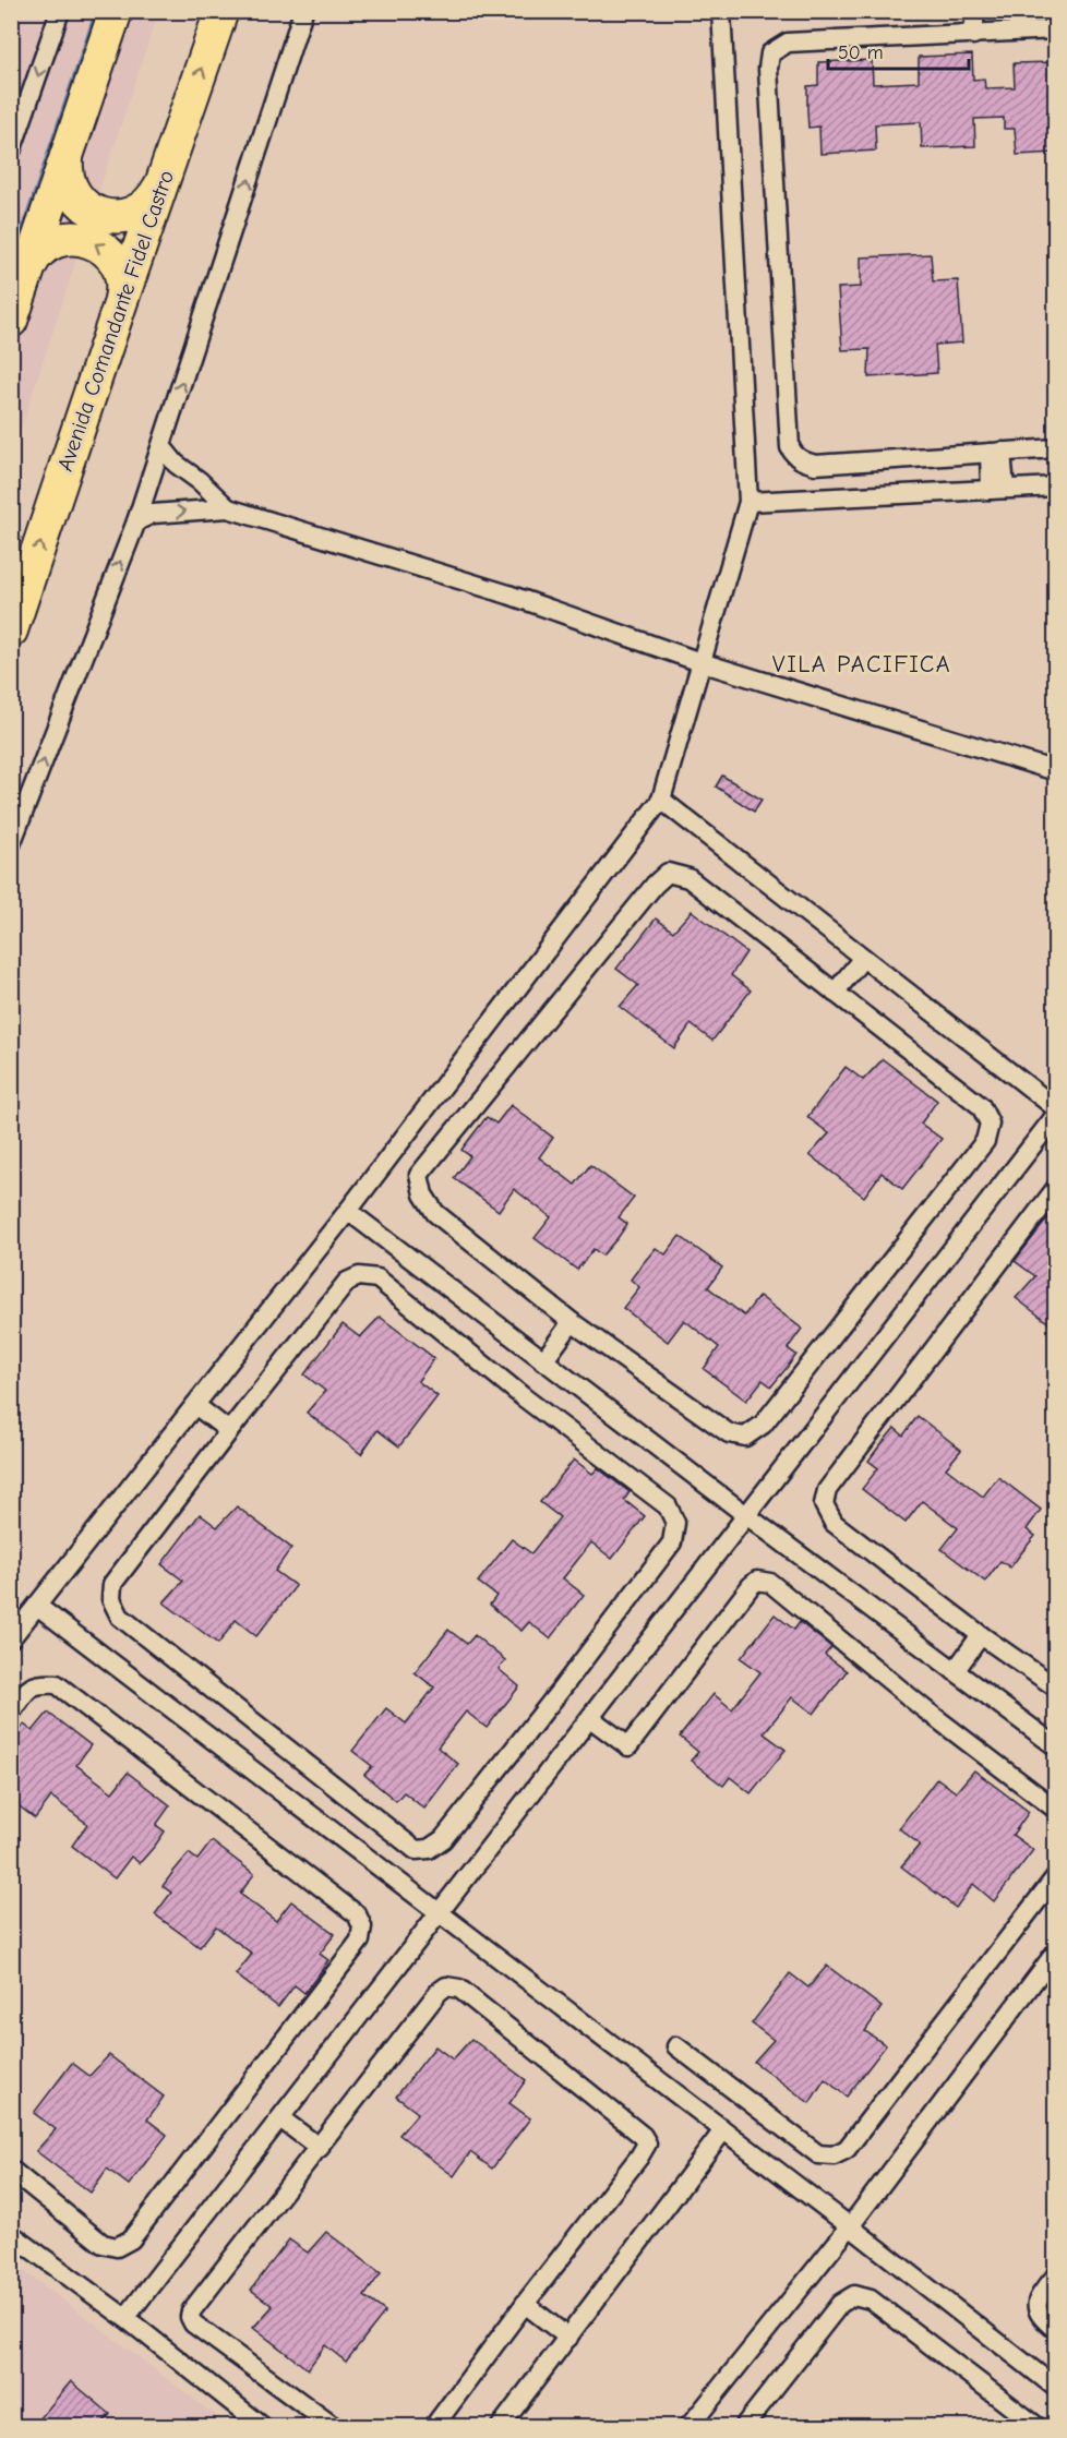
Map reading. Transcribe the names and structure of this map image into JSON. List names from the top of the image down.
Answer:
{
  "streets": {
    "highway": ["Avenida Comandante Fidel Castro"]
  },
  "districts": ["VILA PACIFICA"],
  "scale_bar": "50 m"
}
